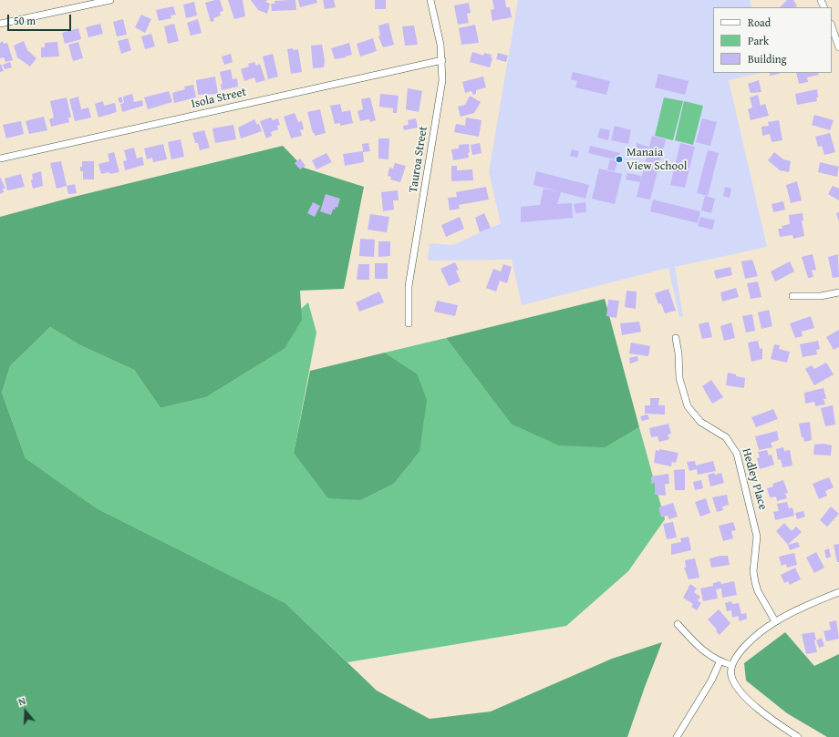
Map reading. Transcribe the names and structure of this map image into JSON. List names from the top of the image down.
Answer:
{
  "streets": {
    "street": ["Isola Street", "Tauroa Street", "Hedley Place"]
  },
  "crossings": [
    ["Isola Street", "Tauroa Street"]
  ],
  "places": ["Manaia View School"],
  "legend": ["Road", "Park", "Building"],
  "scale_bar": "50 m",
  "north": "top"
}
